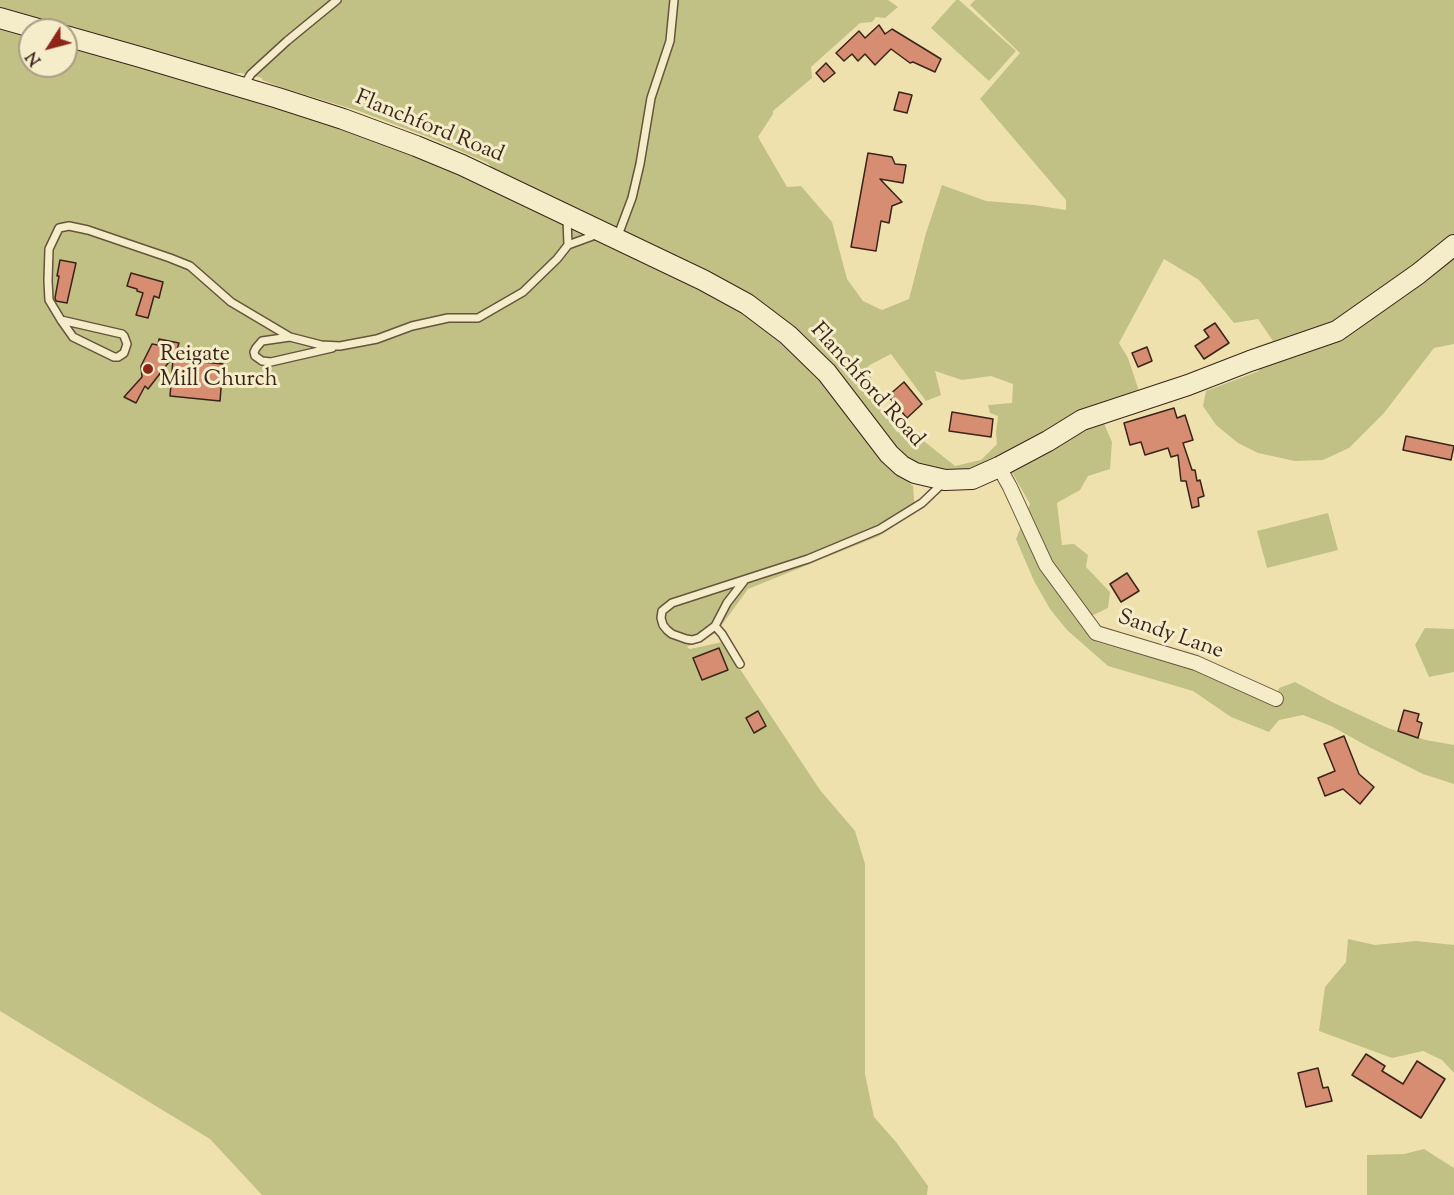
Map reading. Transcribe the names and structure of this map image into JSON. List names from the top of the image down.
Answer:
{
  "streets": {
    "street": ["Flanchford Road", "Sandy Lane"]
  },
  "crossings": [
    ["Flanchford Road", "Sandy Lane"]
  ],
  "places": ["Reigate Mill Church"],
  "north": "bottom left"
}
